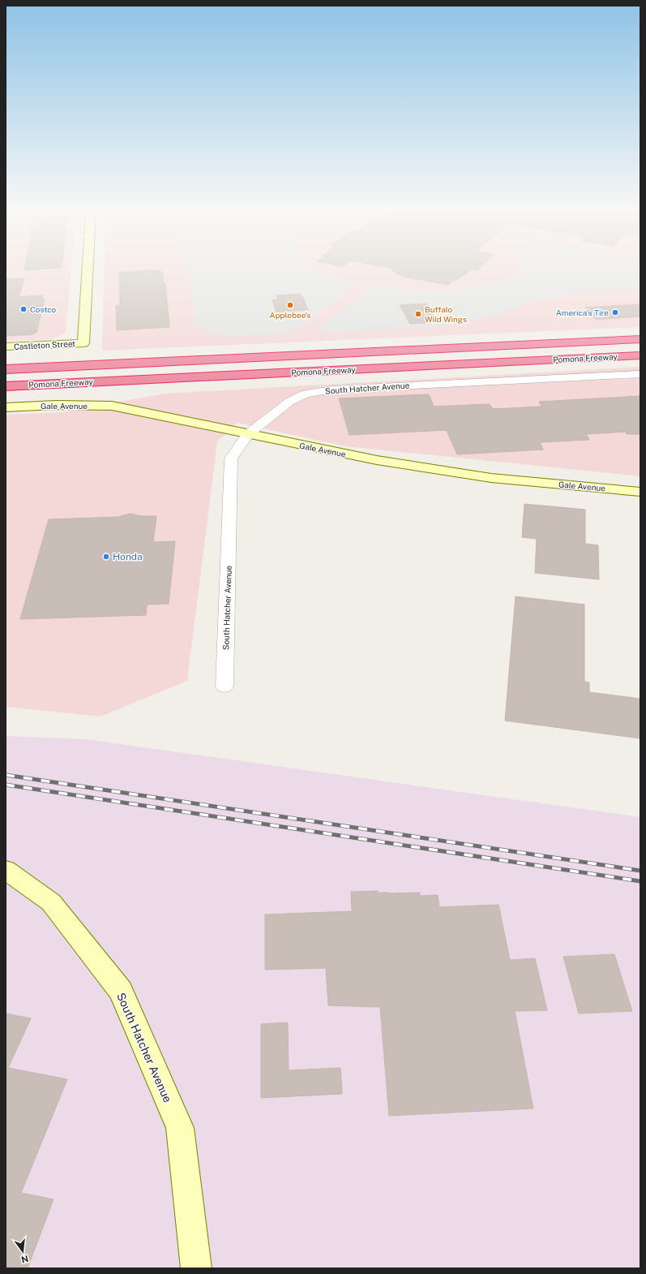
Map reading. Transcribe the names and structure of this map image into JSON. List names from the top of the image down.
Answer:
{
  "streets": {
    "highway": ["Pomona Freeway"],
    "street": ["Castleton Street", "South Hatcher Avenue", "Gale Avenue"]
  },
  "crossings": [
    ["South Hatcher Avenue", "Gale Avenue"]
  ],
  "places": [
    "Applebee's",
    "Costco",
    "America's Tire",
    "Buffalo Wild Wings",
    "Honda"
  ],
  "north": "bottom"
}
